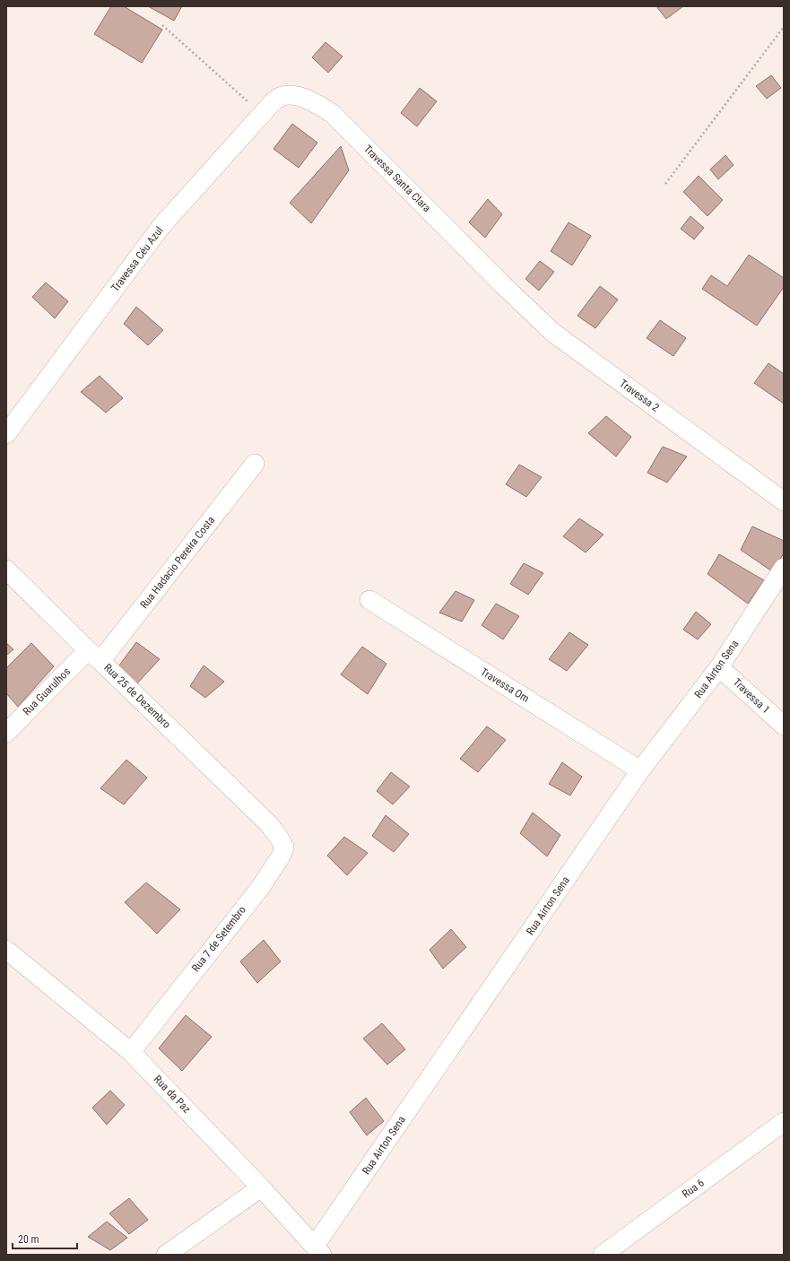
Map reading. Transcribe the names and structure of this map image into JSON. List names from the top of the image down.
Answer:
{
  "streets": {
    "street": [
      "Travessa Santa Clara",
      "Travessa Céu Azul",
      "Travessa 2",
      "Rua Hadacio Pereira Costa",
      "Rua Airton Sena",
      "Travessa Om",
      "Rua Guarulhos",
      "Rua 25 de Dezembro",
      "Travessa 1",
      "Rua 7 de Setembro",
      "Rua da Paz",
      "Rua 6"
    ]
  },
  "crossings": [
    ["Travessa Santa Clara", "Travessa Céu Azul"],
    ["Travessa Santa Clara", "Travessa 2"],
    ["Rua Hadacio Pereira Costa", "Rua Guarulhos"],
    ["Rua Hadacio Pereira Costa", "Rua 25 de Dezembro"],
    ["Rua Airton Sena", "Travessa Om"],
    ["Rua Airton Sena", "Travessa 1"],
    ["Rua Airton Sena", "Rua da Paz"],
    ["Rua Guarulhos", "Rua 25 de Dezembro"],
    ["Rua 25 de Dezembro", "Rua 7 de Setembro"],
    ["Rua 7 de Setembro", "Rua da Paz"]
  ],
  "scale_bar": "20 m"
}
